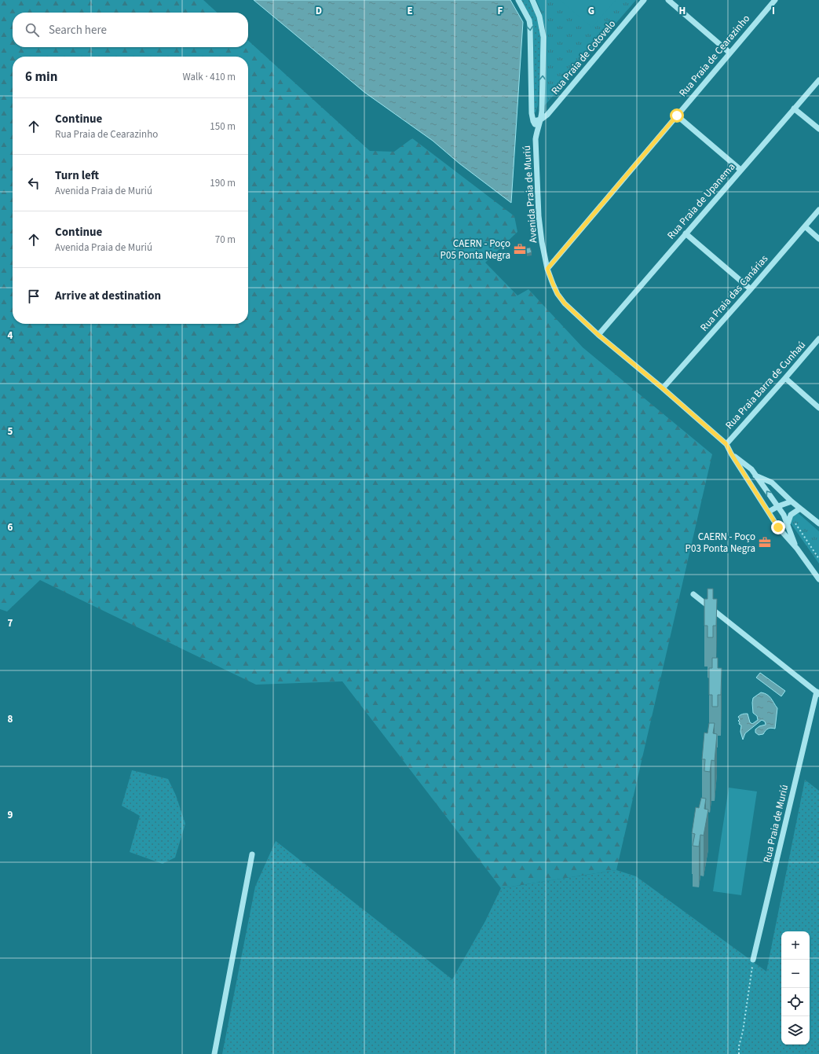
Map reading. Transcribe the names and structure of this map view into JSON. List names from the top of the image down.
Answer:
{
  "streets": {
    "street": [
      "Rua Praia de Cearazinho",
      "Rua Praia de Cotovelo",
      "Avenida Praia de Muriú",
      "Rua Praia de Upanema",
      "Rua Praia das Canárias",
      "Rua Praia Barra de Cunhaú",
      "Rua Praia de Muriú"
    ]
  },
  "crossings": [
    ["Rua Praia de Cearazinho", "Avenida Praia de Muriú"],
    ["Rua Praia de Cotovelo", "Avenida Praia de Muriú"],
    ["Avenida Praia de Muriú", "Rua Praia de Upanema"],
    ["Avenida Praia de Muriú", "Rua Praia das Canárias"],
    ["Avenida Praia de Muriú", "Rua Praia Barra de Cunhaú"]
  ],
  "places": {
    "office": ["CAERN - Poço P05 Ponta Negra", "CAERN - Poço P03 Ponta Negra"]
  },
  "page": {
    "search": "Search here",
    "heading": ["6 min", "Walk · 410 m"],
    "list": [
      ["Continue", "Rua Praia de Cearazinho", "150 m"],
      ["Turn left", "Avenida Praia de Muriú", "190 m"],
      ["Continue", "Avenida Praia de Muriú", "70 m"],
      "Arrive at destination"
    ],
    "map_buttons": ["+", "−"]
  },
  "grid": {
    "columns": [
      "D",
      "E",
      "F",
      "G",
      "H",
      "I"
    ],
    "rows": [
      "4",
      "5",
      "6",
      "7",
      "8",
      "9"
    ]
  }
}
